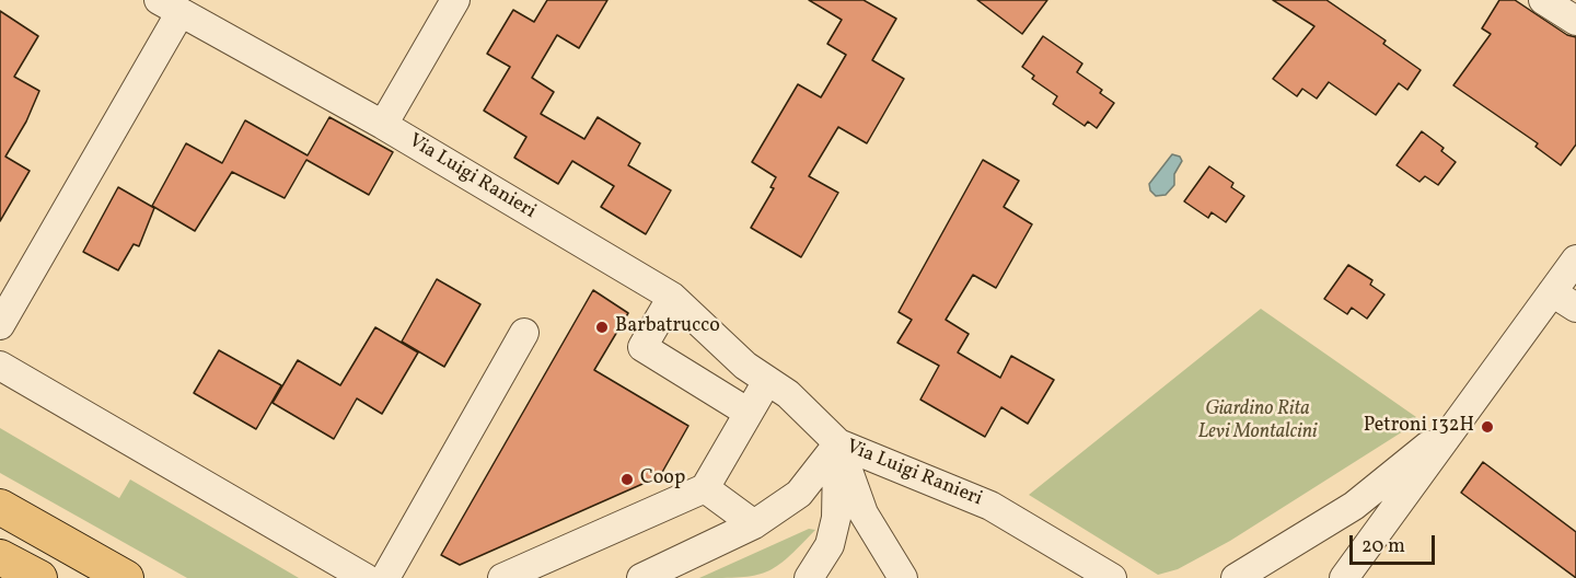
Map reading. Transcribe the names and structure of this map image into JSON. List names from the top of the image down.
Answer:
{
  "streets": {
    "street": ["Via Luigi Ranieri"]
  },
  "parks": ["Giardino Rita Levi Montalcini"],
  "places": ["Barbatrucco", "Petroni 132H", "Coop"],
  "scale_bar": "20 m"
}
